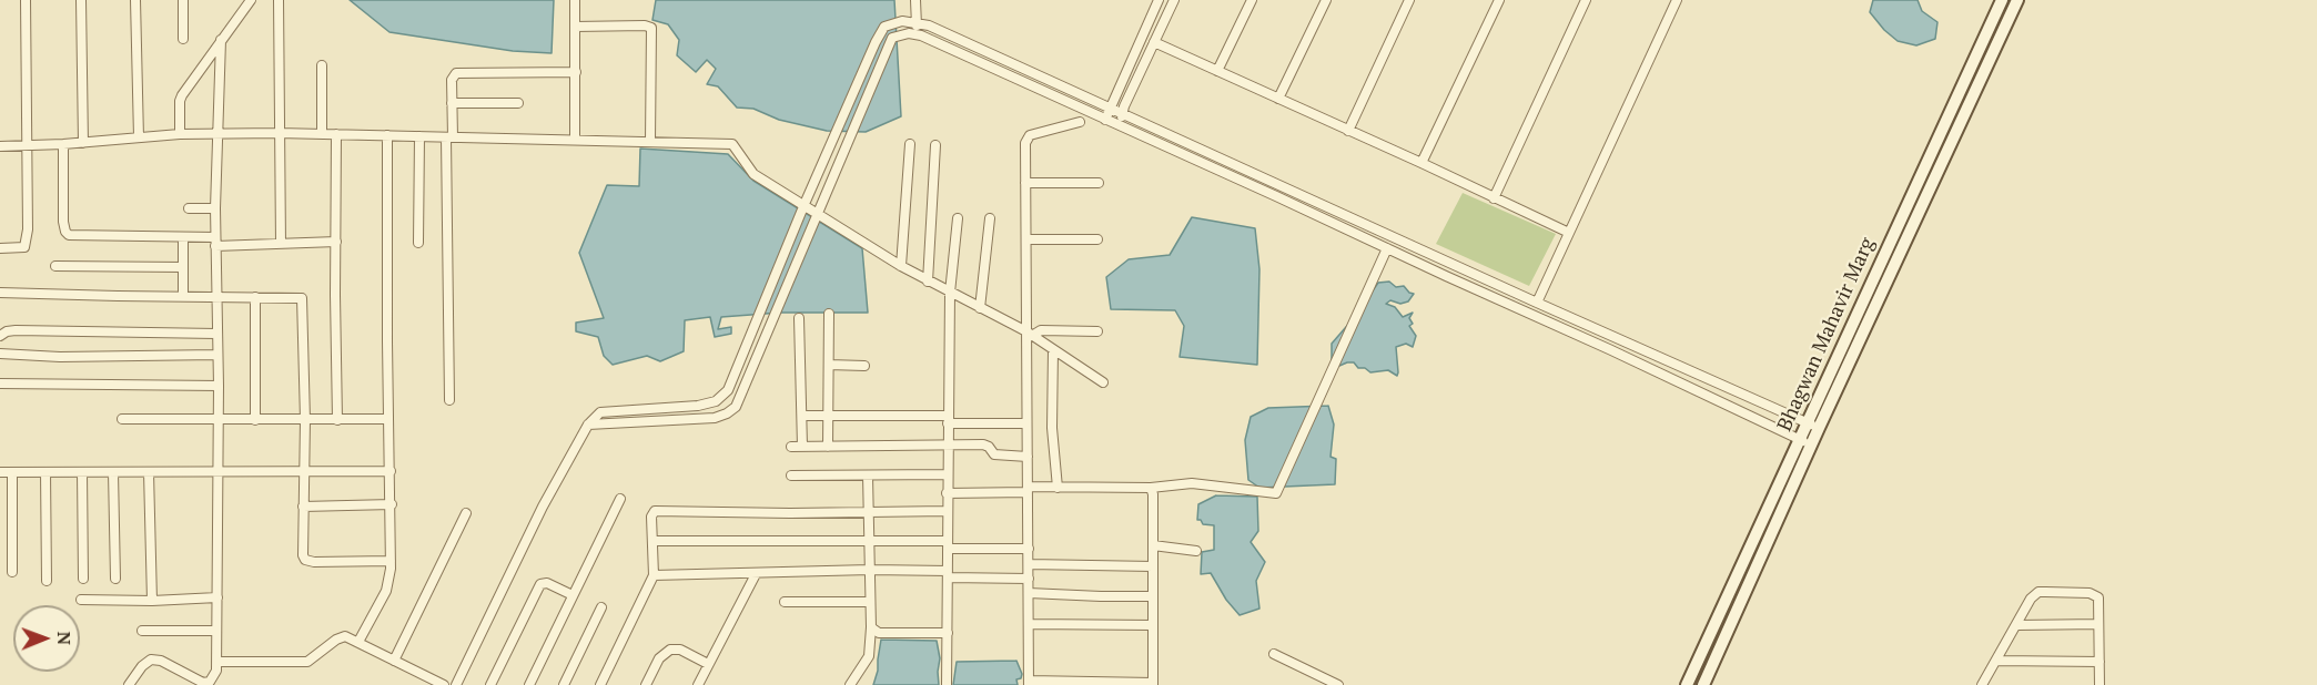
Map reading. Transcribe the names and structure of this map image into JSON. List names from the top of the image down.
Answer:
{
  "streets": {
    "main road": ["Bhagwan Mahavir Marg"]
  },
  "north": "right"
}
